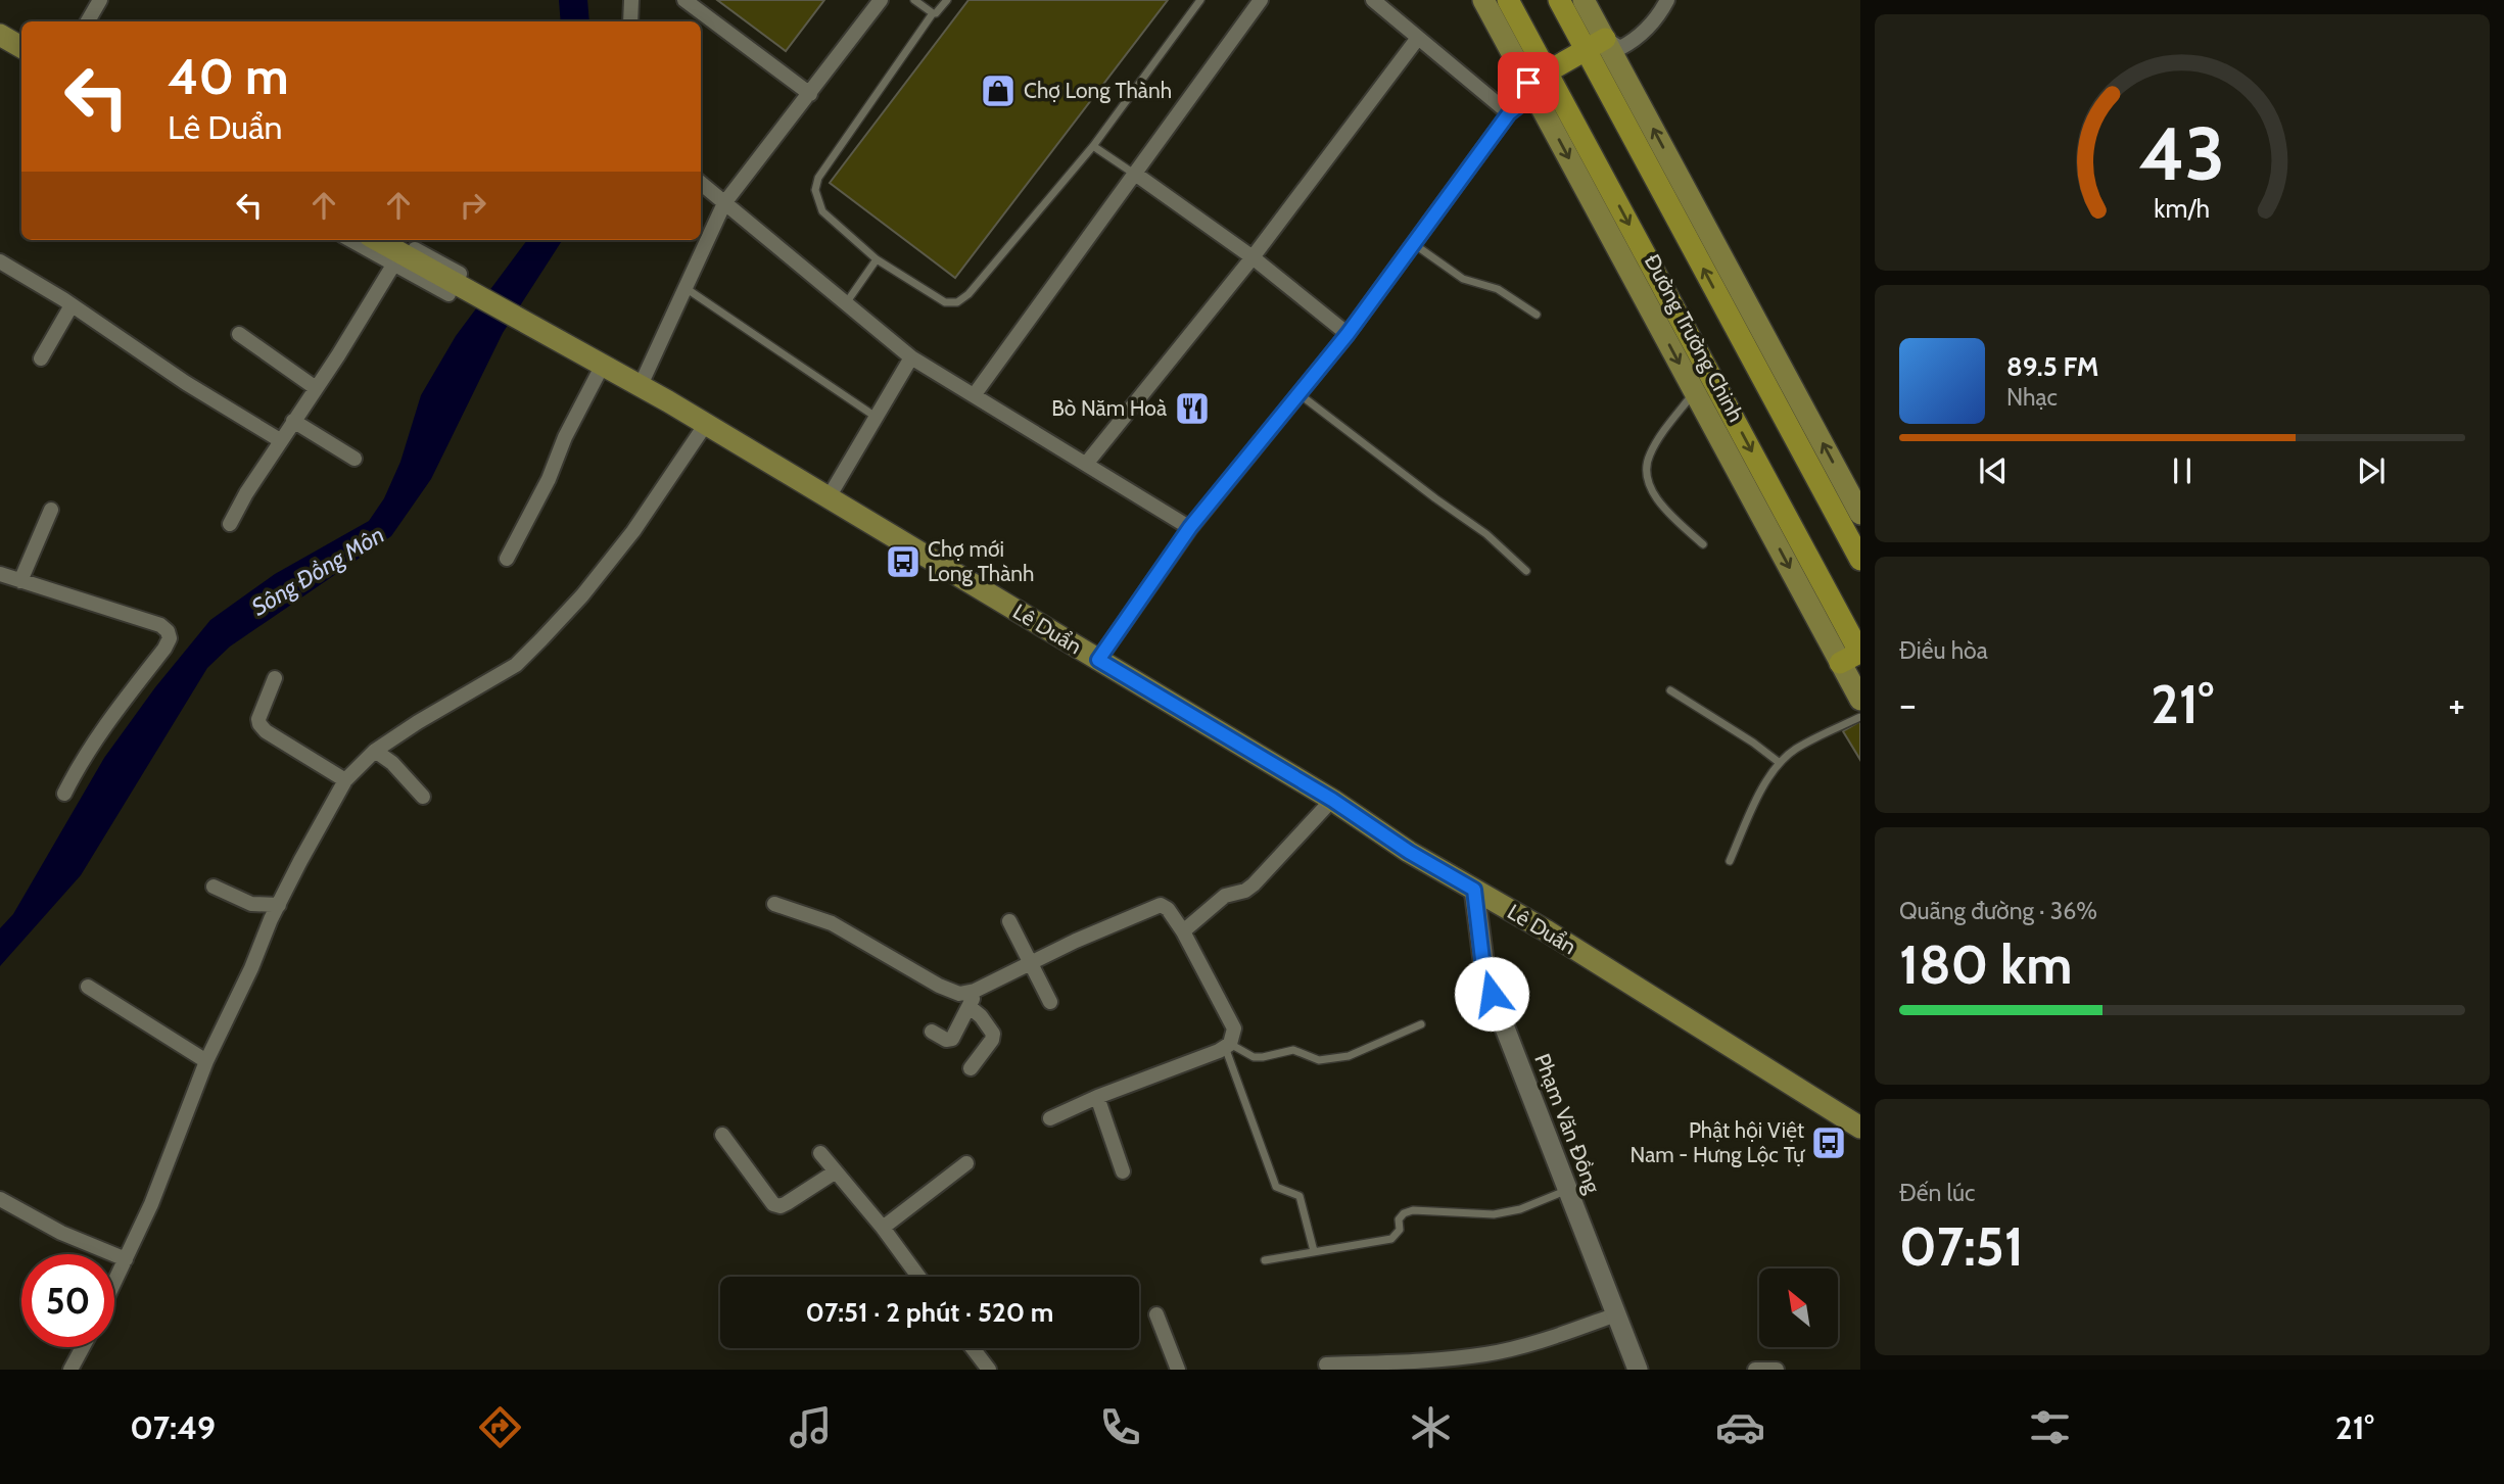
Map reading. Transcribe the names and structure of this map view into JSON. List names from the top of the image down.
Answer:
{
  "streets": {
    "highway": ["Đường Trường Chinh"],
    "main road": ["Lê Duẩn", "Phạm Văn Đồng"]
  },
  "crossings": [
    ["Lê Duẩn", "Phạm Văn Đồng"]
  ],
  "water": ["Sông Đồng Môn"],
  "places": {
    "shop": ["Chợ Long Thành"],
    "restaurant": ["Bò Năm Hoà"],
    "bus stop": ["Chợ mới Long Thành", "Phật hội Việt Nam - Hưng Lộc Tự"]
  },
  "north": "top left",
  "page": {
    "turn": ["40 m", "Lê Duẩn"],
    "song": ["89.5 FM", "Nhạc"],
    "tile": [
      "Điều hòa",
      ["Quãng đường · 36%", "180 km"],
      ["Đến lúc", "07:51"]
    ],
    "heat": ["−", "21°", "+"],
    "limit": "50",
    "trip": "07:51 · 2 phút · 520 m",
    "tabs": ["07:49", "21°"],
    "gauge": ["43", "km/h"]
  }
}
